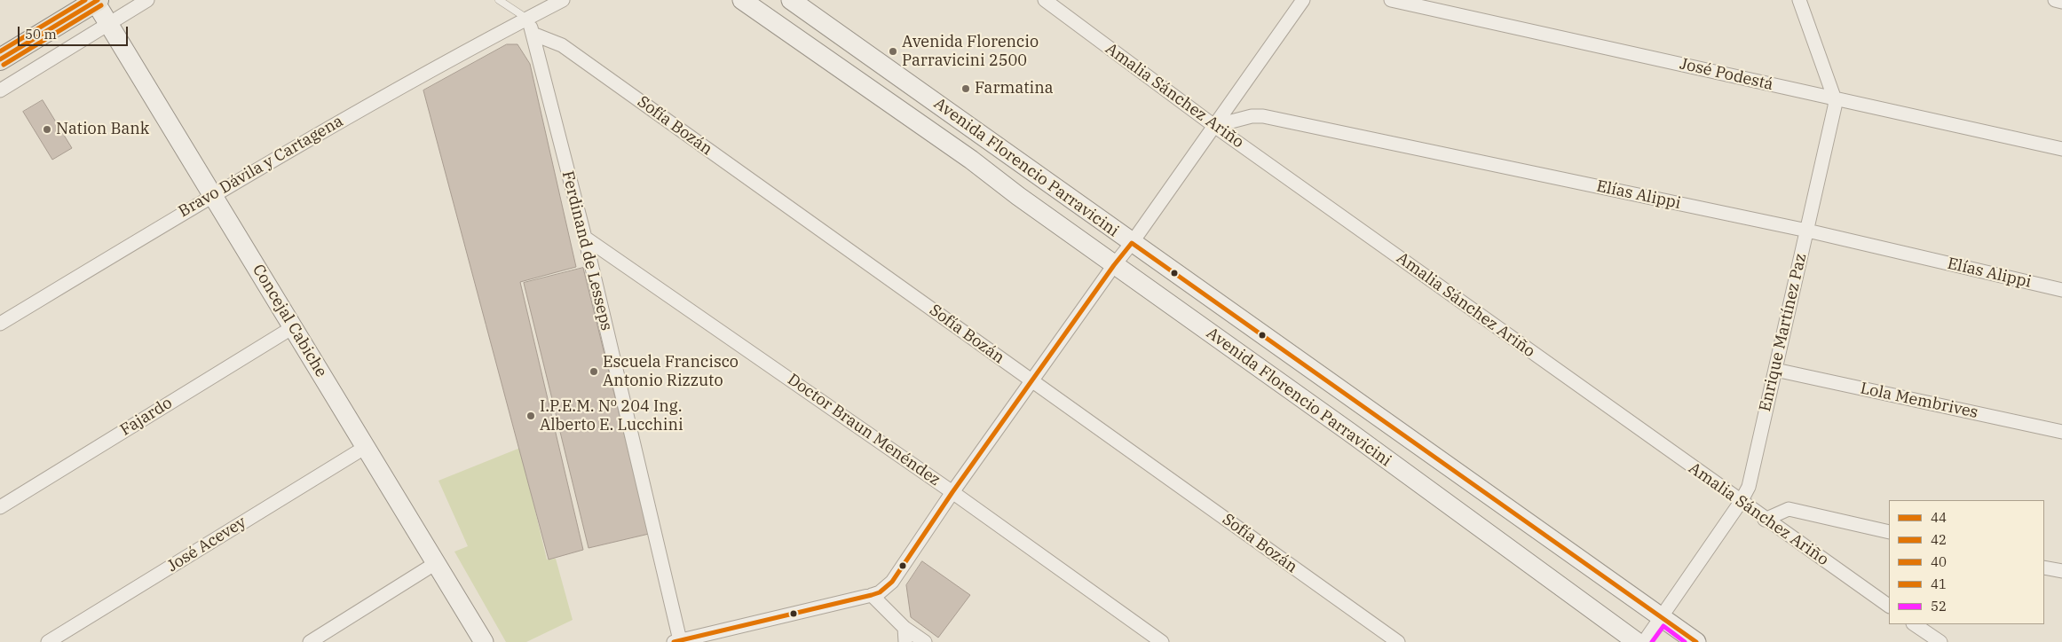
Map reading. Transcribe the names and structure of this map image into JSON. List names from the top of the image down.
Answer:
{
  "streets": {
    "main road": ["Avenida Florencio Parravicini", "Concejal Cabiche"],
    "street": [
      "José Podestá",
      "Amalia Sánchez Ariño",
      "Sofía Bozán",
      "Bravo Dávila y Cartagena",
      "Elías Alippi",
      "Ferdinand de Lesseps",
      "Enrique Martínez Paz",
      "Lola Membrives",
      "Fajardo",
      "Doctor Braun Menéndez",
      "José Acevey"
    ]
  },
  "crossings": [
    ["José Podestá", "Enrique Martínez Paz"],
    ["Amalia Sánchez Ariño", "Elías Alippi"],
    ["Amalia Sánchez Ariño", "Enrique Martínez Paz"],
    ["Sofía Bozán", "Ferdinand de Lesseps"],
    ["Bravo Dávila y Cartagena", "Ferdinand de Lesseps"],
    ["Bravo Dávila y Cartagena", "Concejal Cabiche"],
    ["Avenida Florencio Parravicini", "Enrique Martínez Paz"],
    ["Elías Alippi", "Enrique Martínez Paz"],
    ["Ferdinand de Lesseps", "Doctor Braun Menéndez"],
    ["Concejal Cabiche", "Fajardo"],
    ["Concejal Cabiche", "José Acevey"],
    ["Enrique Martínez Paz", "Lola Membrives"]
  ],
  "places": [
    "Avenida Florencio Parravicini 2500",
    "Farmatina",
    "Nation Bank",
    "Escuela Francisco Antonio Rizzuto",
    "I.P.E.M. Nº 204 Ing. Alberto E. Lucchini"
  ],
  "lines": [
    "transit line 42",
    "transit line 41",
    "transit line 40",
    "transit line 44",
    "transit line 52"
  ],
  "legend": [
    "44",
    "42",
    "40",
    "41",
    "52"
  ],
  "scale_bar": "50 m"
}
